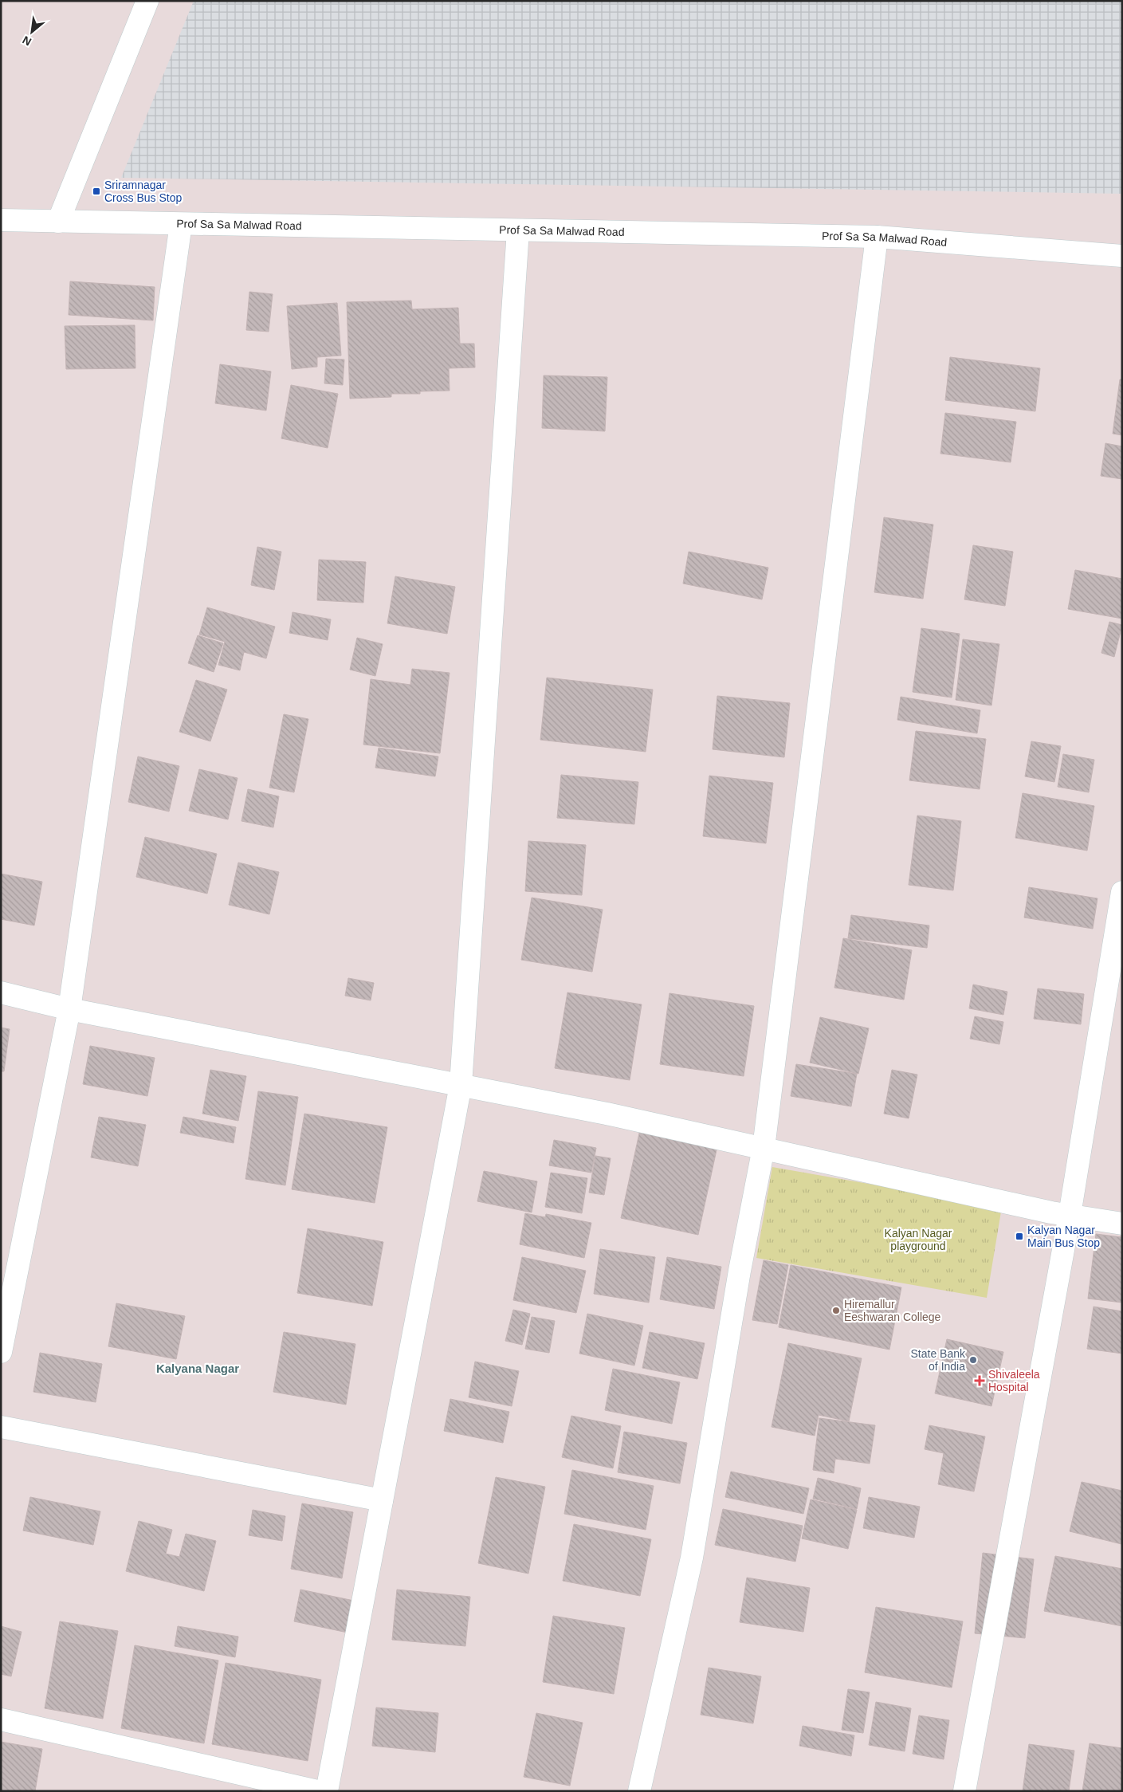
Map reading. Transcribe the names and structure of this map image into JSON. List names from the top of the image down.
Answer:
{
  "streets": {
    "street": ["Prof Sa Sa Malwad Road"]
  },
  "districts": ["Kalyana Nagar"],
  "parks": ["Kalyan Nagar playground"],
  "places": {
    "transit": ["Sriramnagar Cross Bus Stop", "Kalyan Nagar Main Bus Stop"],
    "other": ["Hiremallur Eeshwaran College", "State Bank of India"],
    "health": ["Shivaleela Hospital"]
  },
  "north": "bottom left"
}
